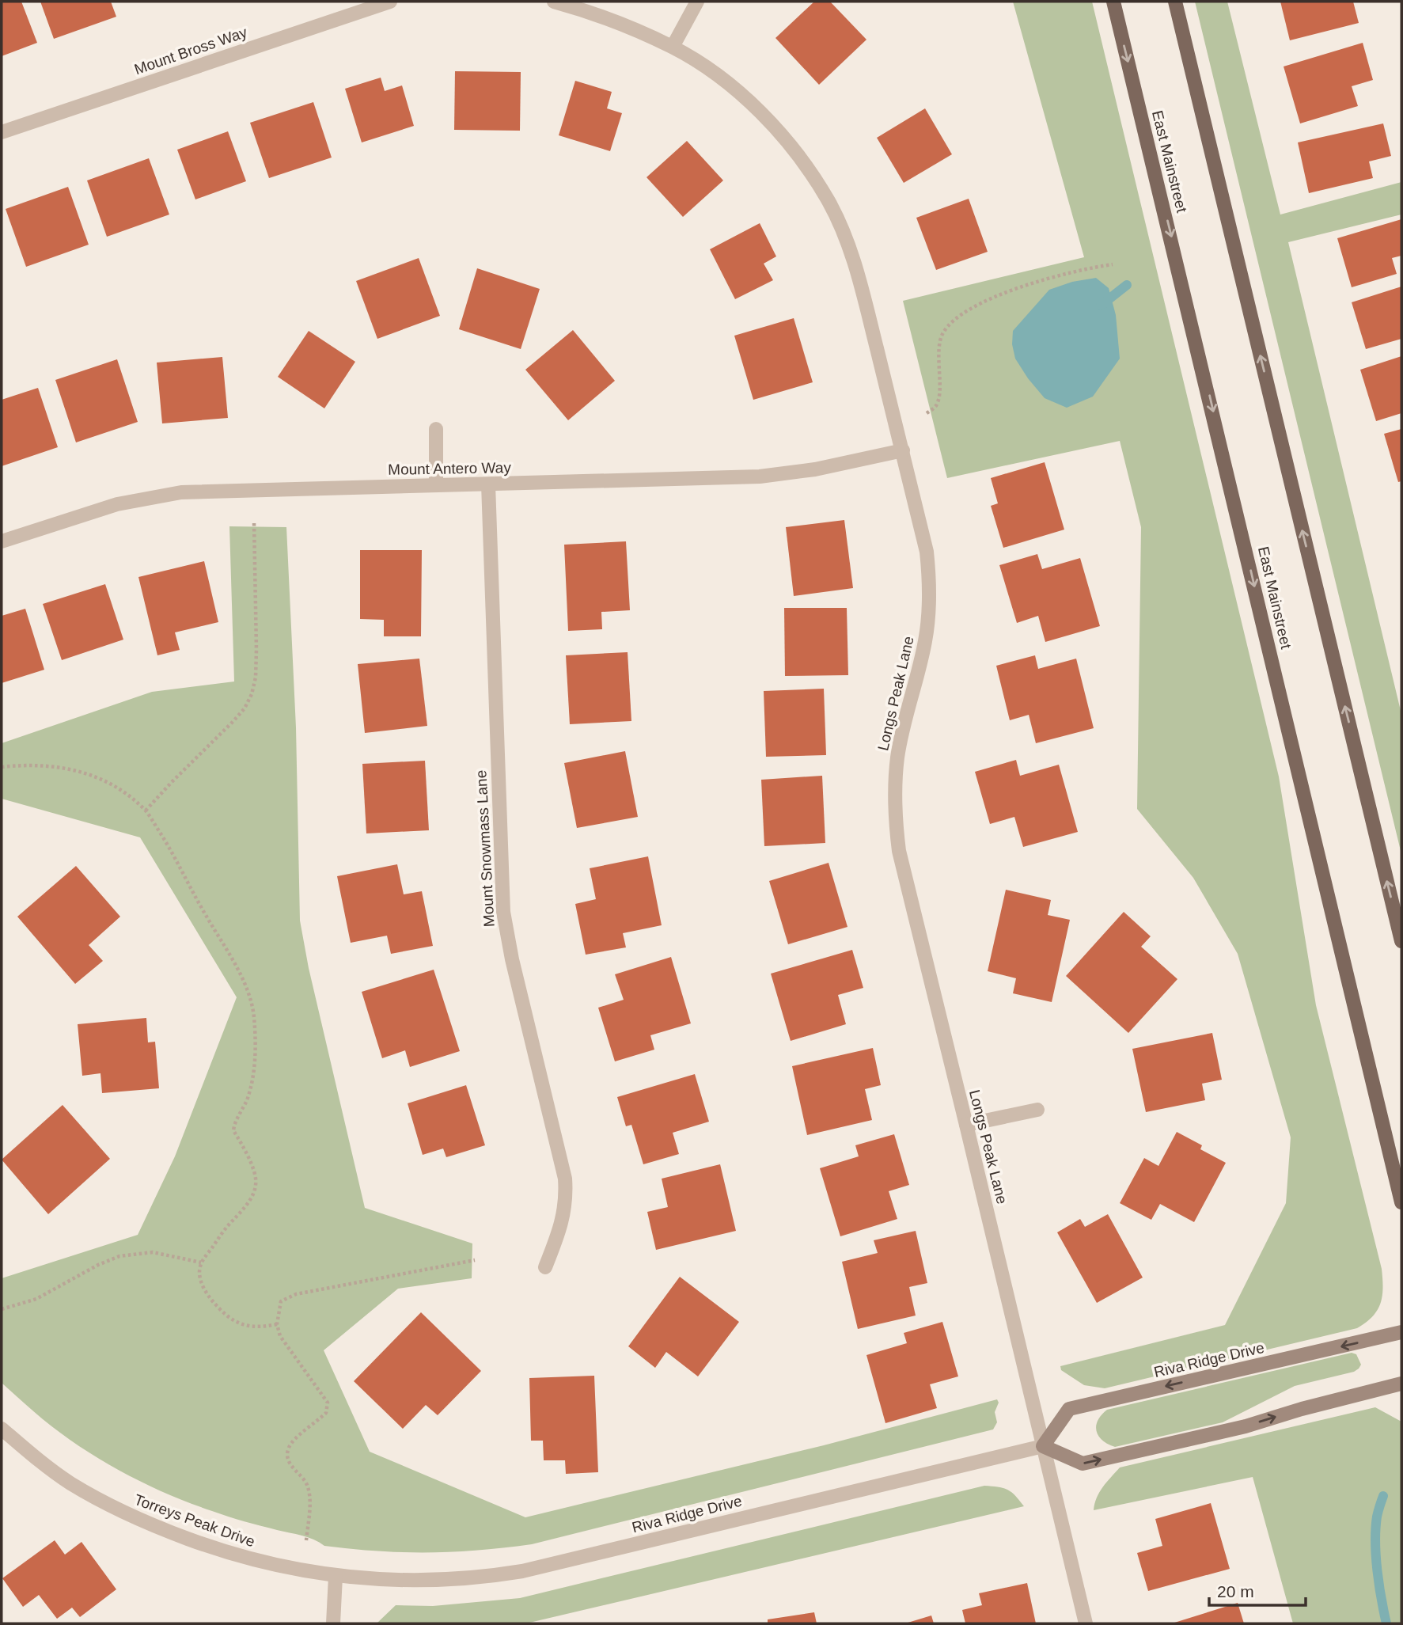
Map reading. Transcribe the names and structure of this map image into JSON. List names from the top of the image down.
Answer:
{
  "streets": {
    "main road": ["East Mainstreet"],
    "street": [
      "Mount Bross Way",
      "Mount Antero Way",
      "Longs Peak Lane",
      "Mount Snowmass Lane",
      "Riva Ridge Drive",
      "Torreys Peak Drive"
    ]
  },
  "crossings": [
    ["Mount Antero Way", "Longs Peak Lane"],
    ["Mount Antero Way", "Mount Snowmass Lane"],
    ["Longs Peak Lane", "Riva Ridge Drive"],
    ["Riva Ridge Drive", "Torreys Peak Drive"]
  ],
  "scale_bar": "20 m"
}
